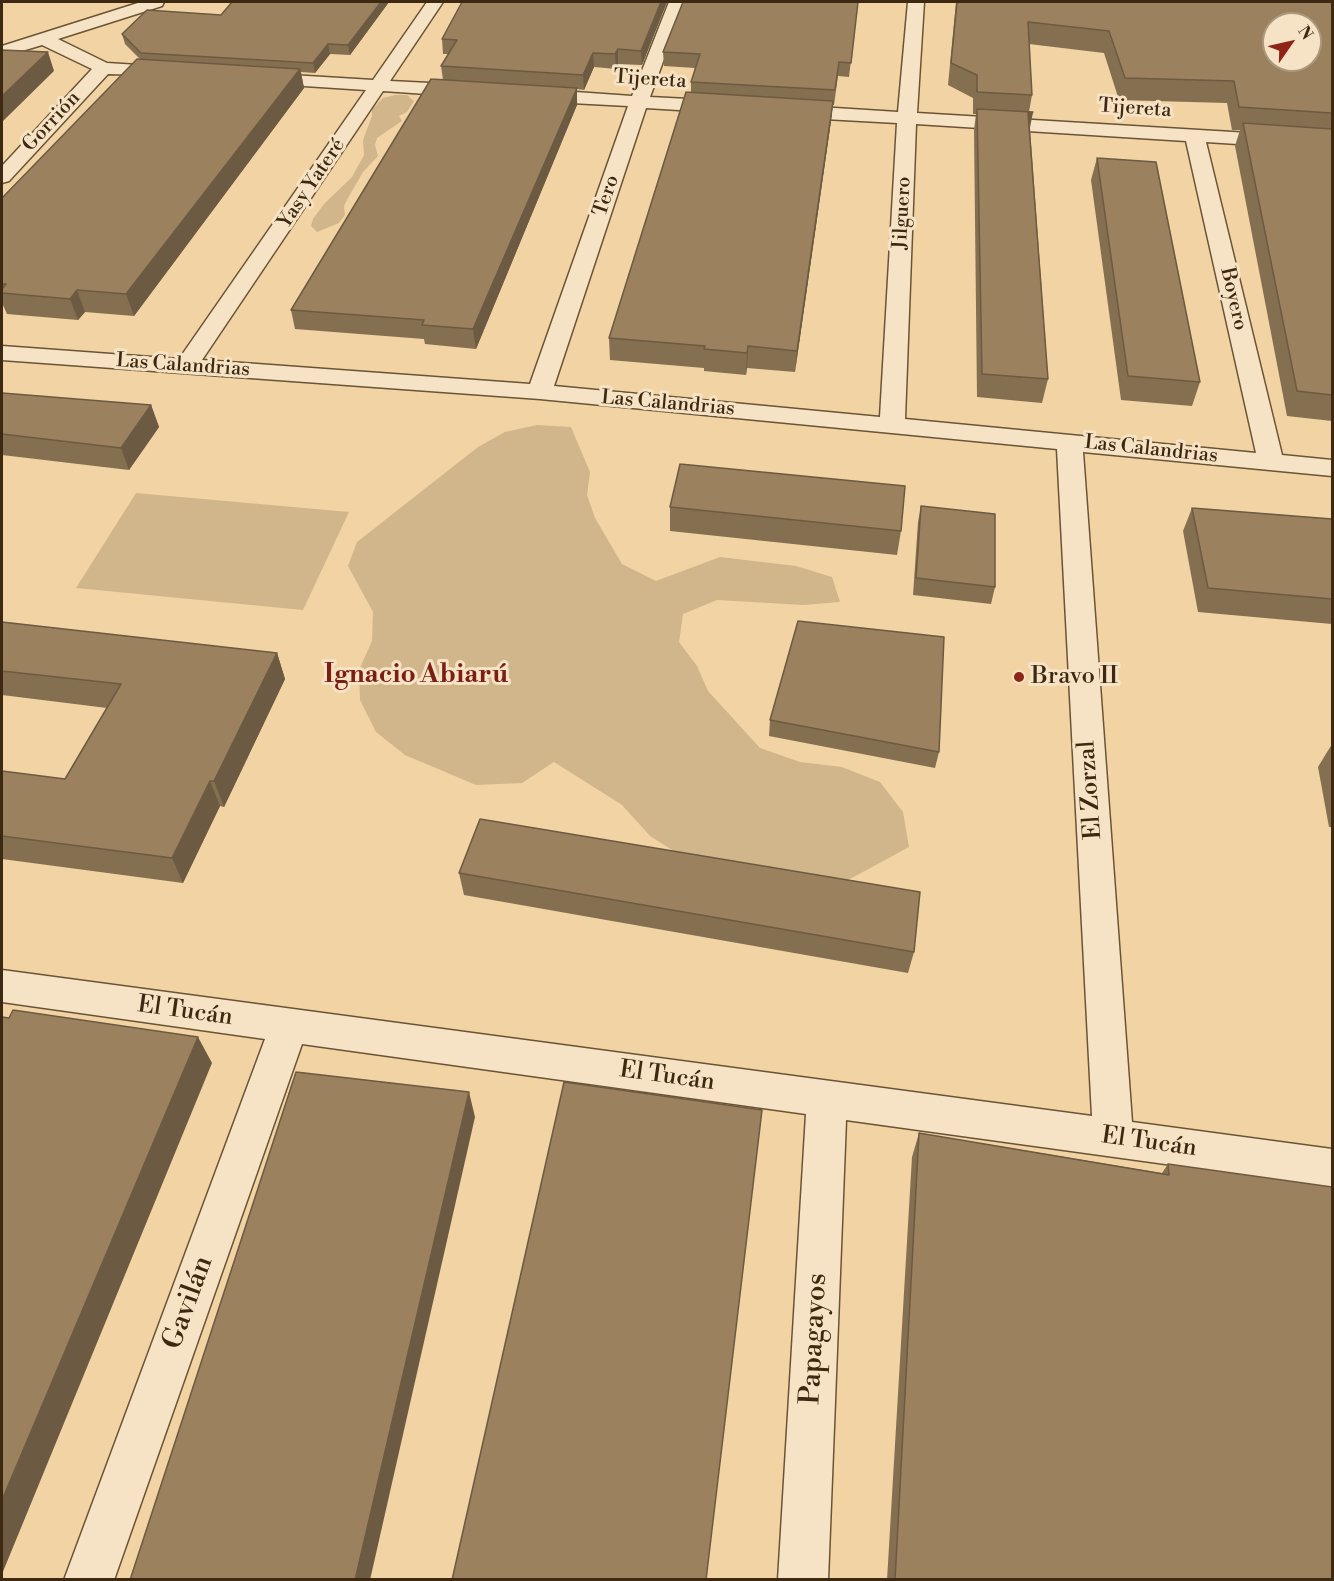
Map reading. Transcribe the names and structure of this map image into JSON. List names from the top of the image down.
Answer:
{
  "streets": {
    "street": [
      "Tijereta",
      "Gorrión",
      "Yasy Yateré",
      "Tero",
      "Jilguero",
      "Boyero",
      "Las Calandrias",
      "El Zorzal",
      "El Tucán",
      "Gavilán",
      "Papagayos"
    ]
  },
  "crossings": [
    ["Tijereta", "Tero"],
    ["Tijereta", "Jilguero"],
    ["Tijereta", "Boyero"],
    ["Yasy Yateré", "Las Calandrias"],
    ["Tero", "Las Calandrias"],
    ["Jilguero", "Las Calandrias"],
    ["Boyero", "Las Calandrias"],
    ["Las Calandrias", "El Zorzal"],
    ["El Zorzal", "El Tucán"],
    ["El Tucán", "Gavilán"],
    ["El Tucán", "Papagayos"]
  ],
  "districts": ["Ignacio Abiarú"],
  "places": ["Bravo II"],
  "north": "top right"
}
